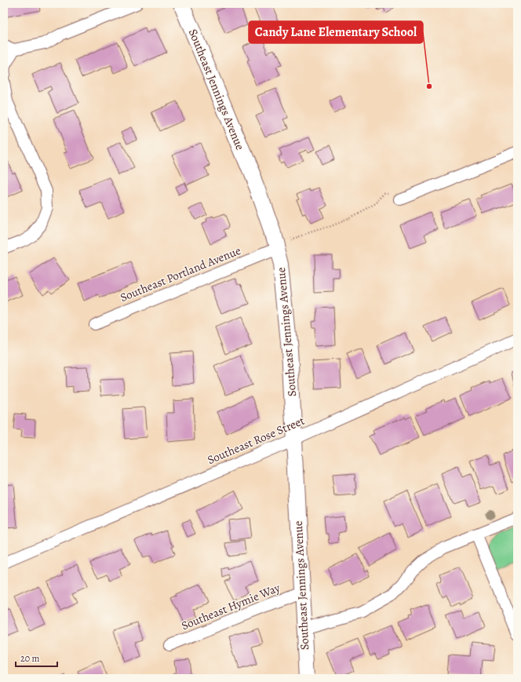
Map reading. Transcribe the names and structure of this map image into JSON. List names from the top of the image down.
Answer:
{
  "streets": {
    "main road": ["Southeast Jennings Avenue"],
    "street": ["Southeast Portland Avenue", "Southeast Rose Street", "Southeast Hymie Way"]
  },
  "crossings": [
    ["Southeast Jennings Avenue", "Southeast Portland Avenue"],
    ["Southeast Jennings Avenue", "Southeast Rose Street"],
    ["Southeast Jennings Avenue", "Southeast Hymie Way"]
  ],
  "places": ["Candy Lane Elementary School"],
  "scale_bar": "20 m"
}
